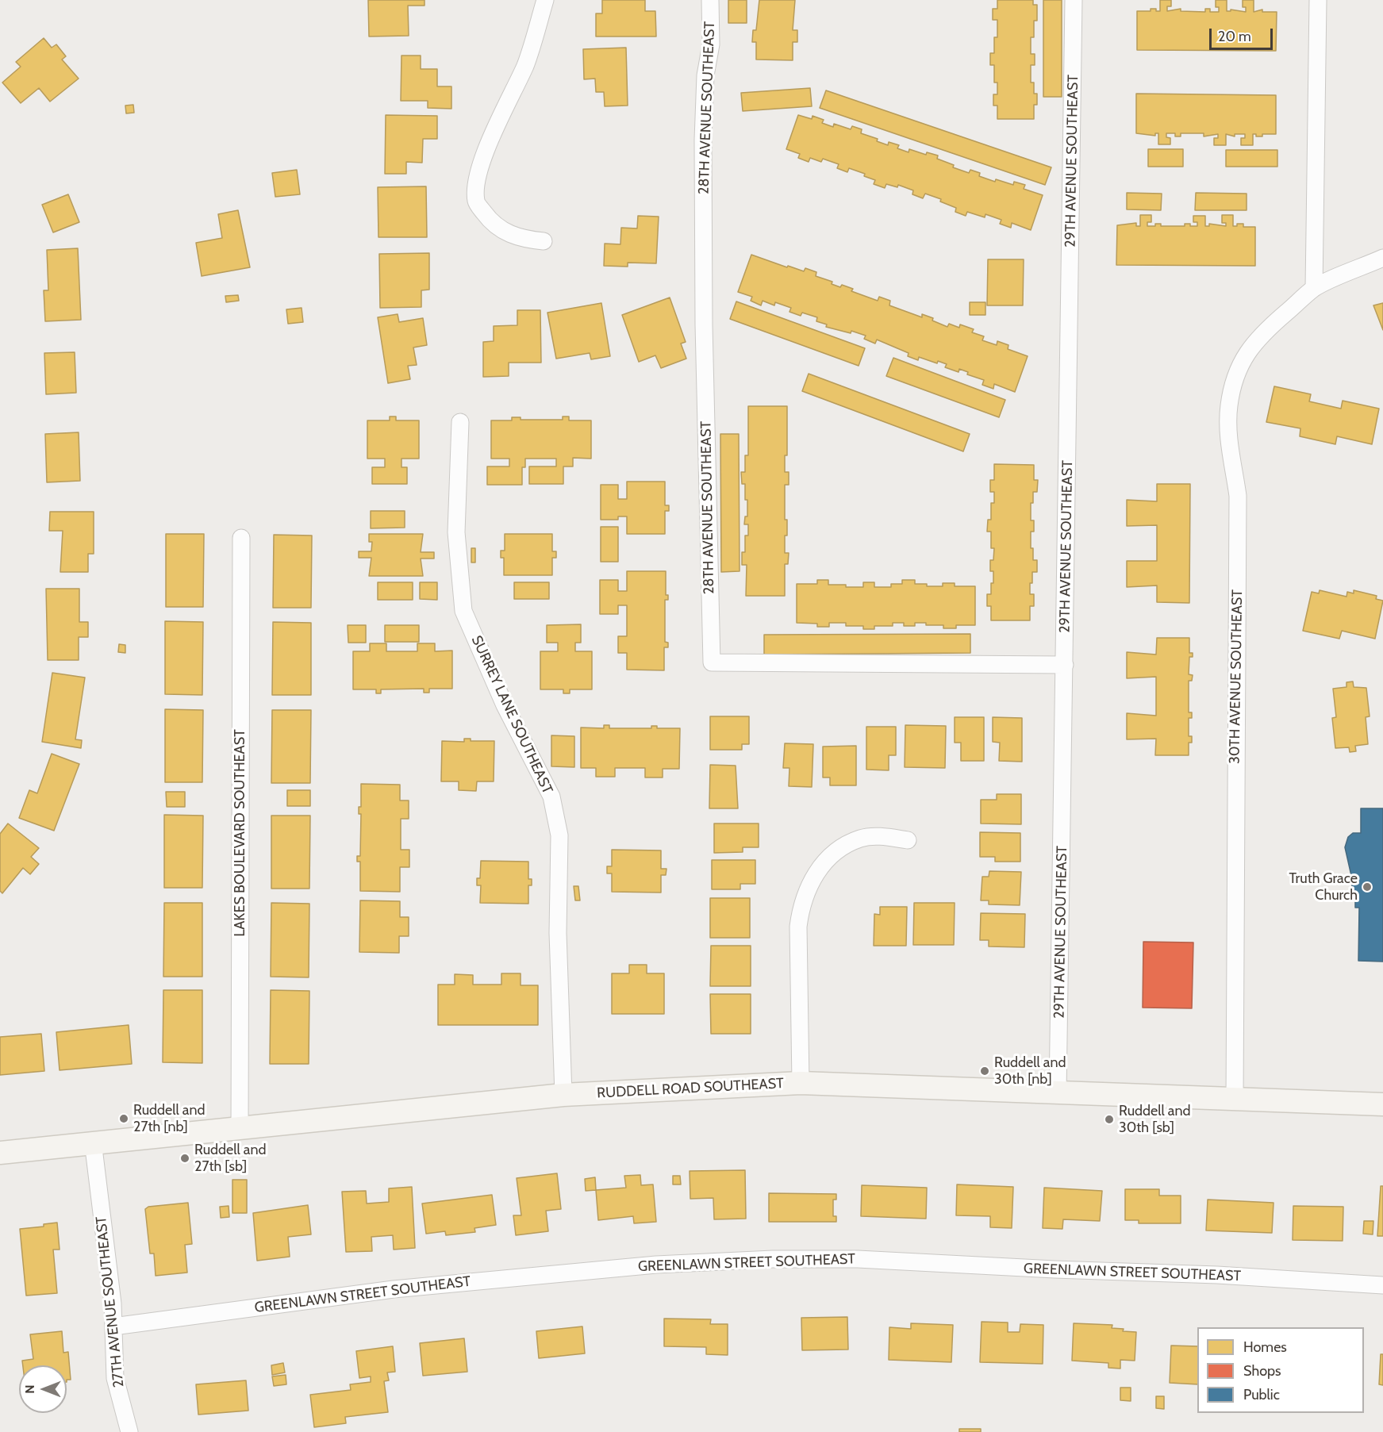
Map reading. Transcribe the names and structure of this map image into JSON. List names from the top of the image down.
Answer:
{
  "streets": {
    "main road": ["RUDDELL ROAD SOUTHEAST"],
    "street": [
      "28TH AVENUE SOUTHEAST",
      "29TH AVENUE SOUTHEAST",
      "30TH AVENUE SOUTHEAST",
      "SURREY LANE SOUTHEAST",
      "LAKES BOULEVARD SOUTHEAST",
      "GREENLAWN STREET SOUTHEAST",
      "27TH AVENUE SOUTHEAST"
    ]
  },
  "crossings": [
    ["28TH AVENUE SOUTHEAST", "29TH AVENUE SOUTHEAST"],
    ["29TH AVENUE SOUTHEAST", "RUDDELL ROAD SOUTHEAST"],
    ["30TH AVENUE SOUTHEAST", "RUDDELL ROAD SOUTHEAST"],
    ["SURREY LANE SOUTHEAST", "RUDDELL ROAD SOUTHEAST"],
    ["LAKES BOULEVARD SOUTHEAST", "RUDDELL ROAD SOUTHEAST"],
    ["RUDDELL ROAD SOUTHEAST", "27TH AVENUE SOUTHEAST"],
    ["GREENLAWN STREET SOUTHEAST", "27TH AVENUE SOUTHEAST"]
  ],
  "places": [
    "Truth Grace Church",
    "Ruddell and 30th [nb]",
    "Ruddell and 27th [nb]",
    "Ruddell and 30th [sb]",
    "Ruddell and 27th [sb]"
  ],
  "legend": ["Homes", "Shops", "Public"],
  "scale_bar": "20 m",
  "north": "left"
}
